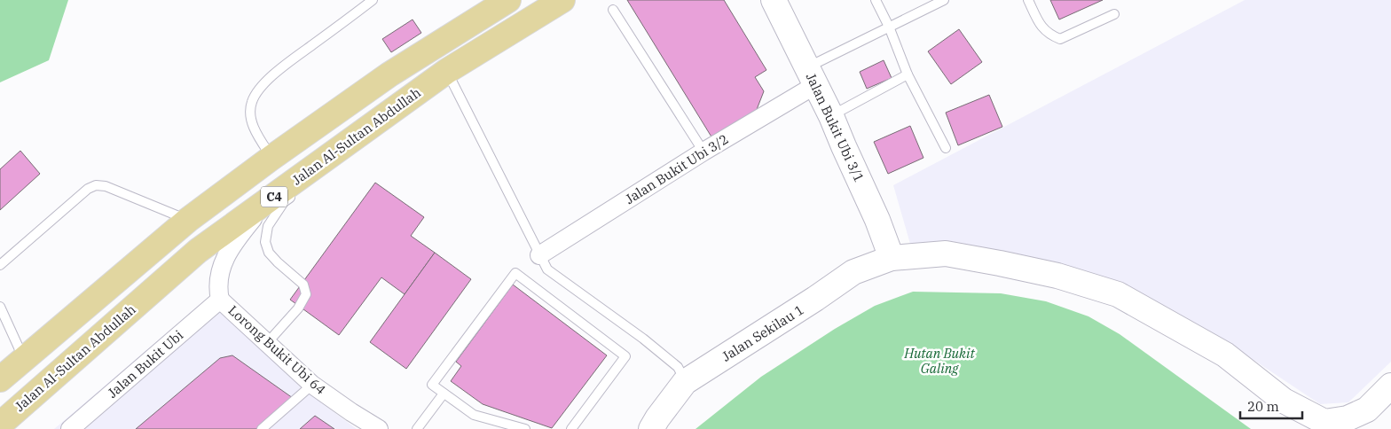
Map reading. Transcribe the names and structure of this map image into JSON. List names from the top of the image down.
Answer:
{
  "streets": {
    "main road": ["Jalan Al-Sultan Abdullah", "C4"],
    "street": [
      "Jalan Bukit Ubi 3/1",
      "Jalan Bukit Ubi 3/2",
      "Jalan Sekilau 1",
      "Lorong Bukit Ubi 64",
      "Jalan Bukit Ubi"
    ]
  },
  "crossings": [
    ["Jalan Bukit Ubi 3/1", "Jalan Bukit Ubi 3/2"],
    ["Jalan Bukit Ubi 3/1", "Jalan Sekilau 1"],
    ["Lorong Bukit Ubi 64", "Jalan Bukit Ubi"]
  ],
  "parks": ["Hutan Bukit Galing"],
  "scale_bar": "20 m"
}
